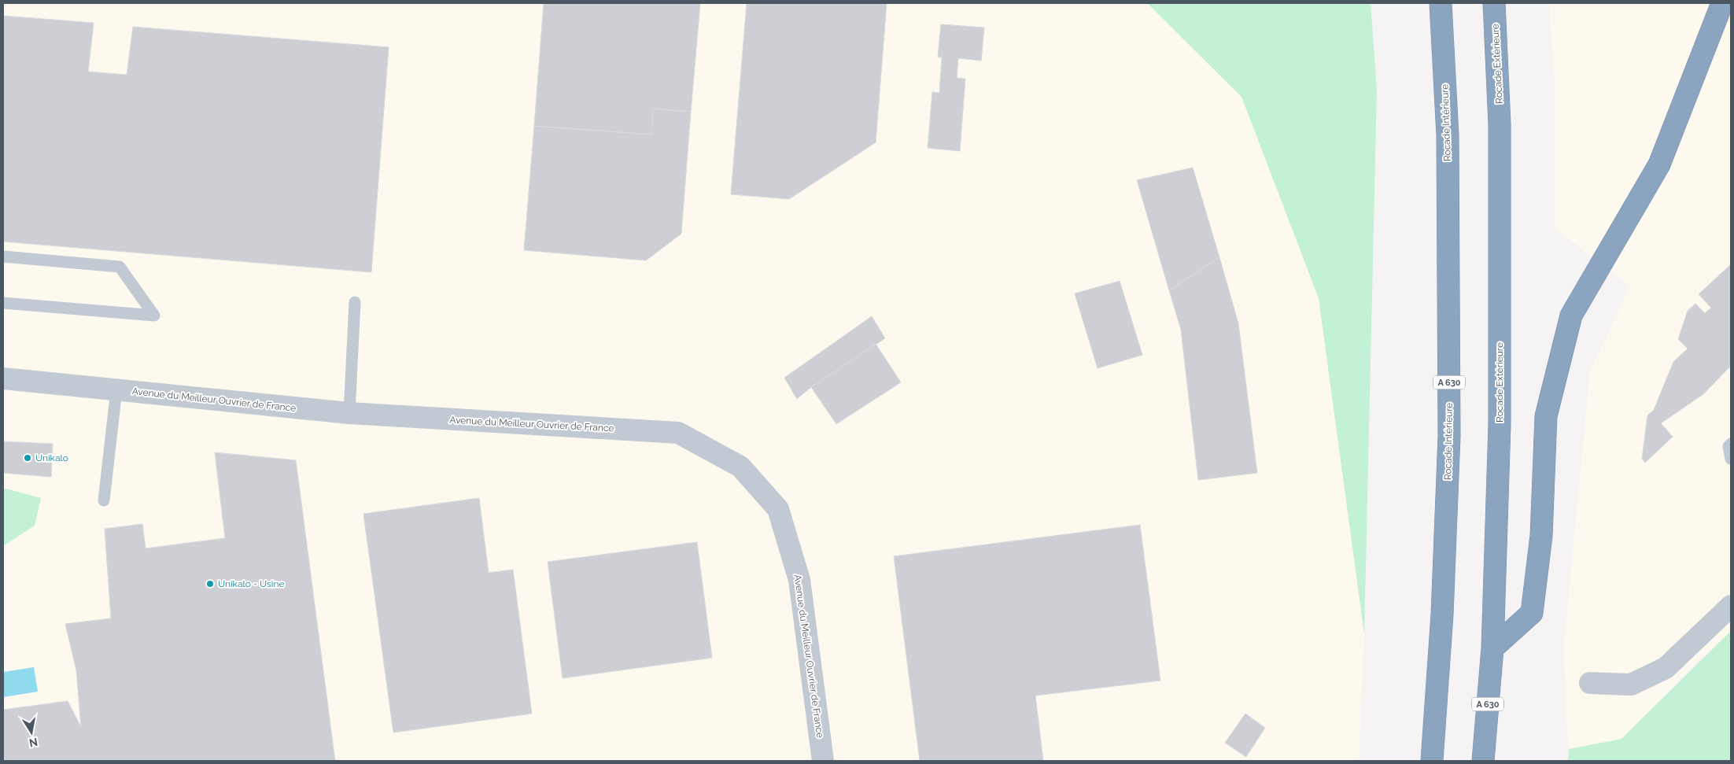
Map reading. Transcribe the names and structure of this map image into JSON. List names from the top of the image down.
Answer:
{
  "streets": {
    "highway": ["Rocade Extérieure", "Rocade Intérieure", "A 630"],
    "street": ["Avenue du Meilleur Ouvrier de France"]
  },
  "places": ["Unikalo", "Unikalo - Usine"],
  "north": "bottom"
}
